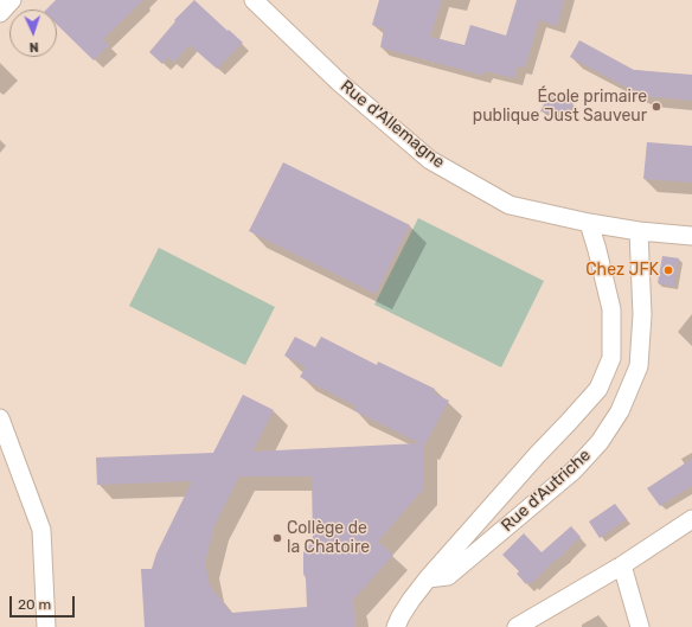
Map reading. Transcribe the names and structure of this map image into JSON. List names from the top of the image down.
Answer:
{
  "streets": {
    "street": ["Rue d'Allemagne", "Rue d'Autriche"]
  },
  "crossings": [
    ["Rue d'Allemagne", "Rue d'Autriche"]
  ],
  "places": ["École primaire publique Just Sauveur", "Chez JFK", "Collège de la Chatoire"],
  "scale_bar": "20 m",
  "north": "bottom"
}
